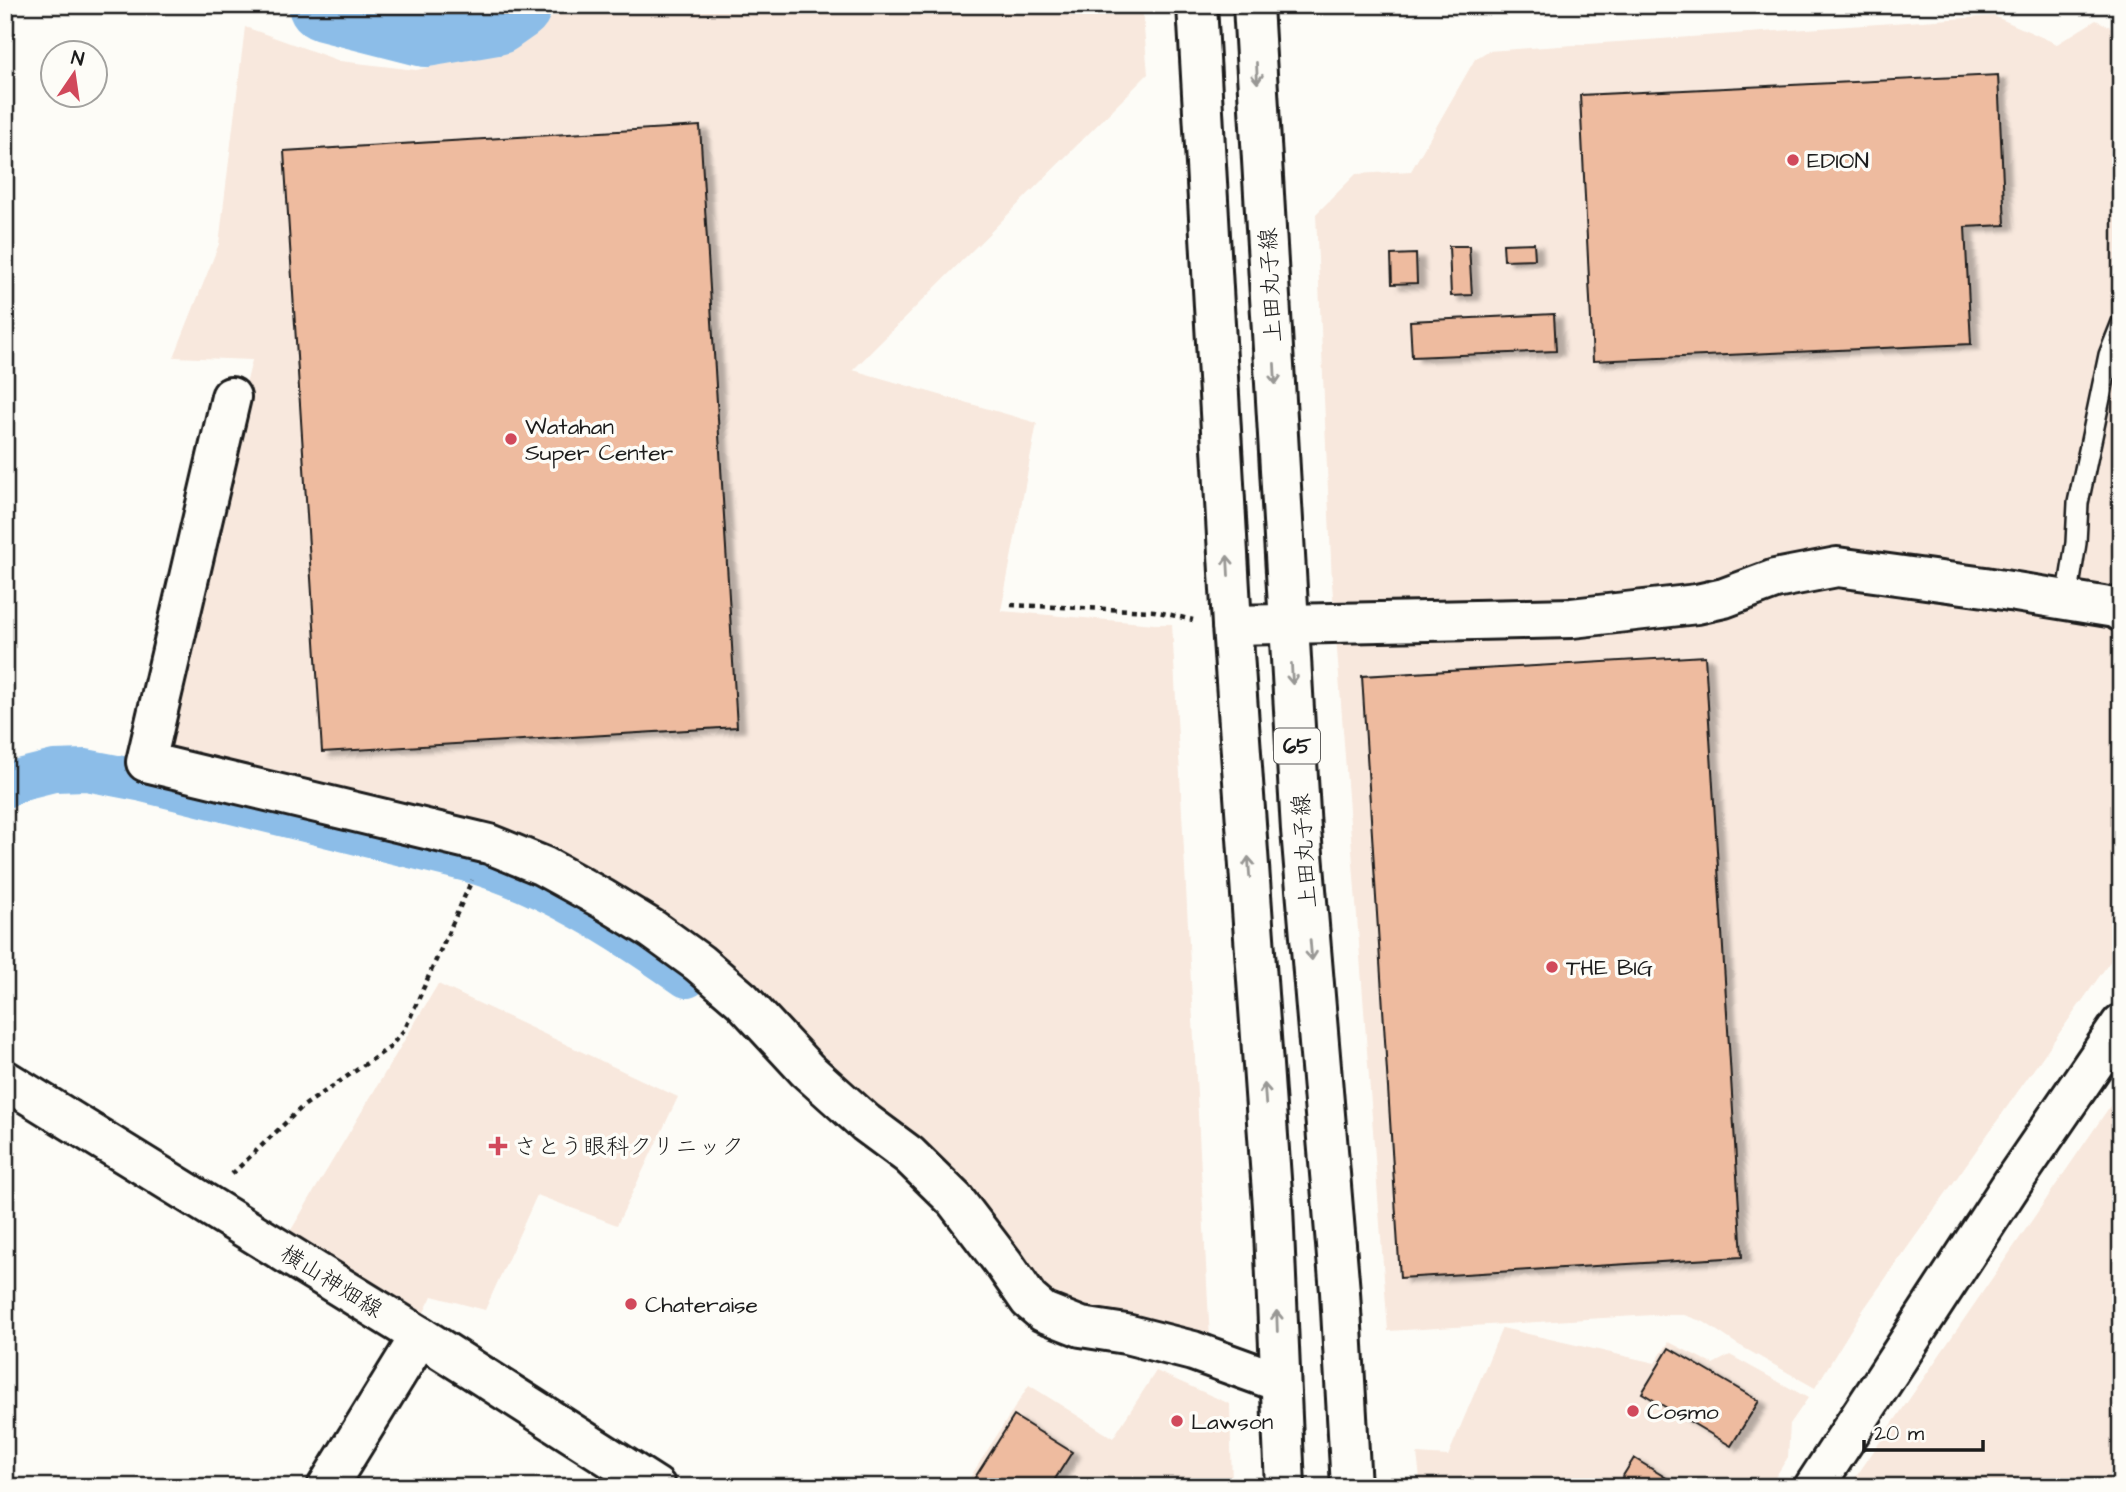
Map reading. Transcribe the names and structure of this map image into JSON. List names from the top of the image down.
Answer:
{
  "streets": {
    "street": ["上田丸子線", "65", "横山神畑線"]
  },
  "places": {
    "other": [
      "EDION",
      "Watahan Super Center",
      "THE BIG",
      "Chateraise",
      "Cosmo",
      "Lawson"
    ],
    "health": ["さとう眼科クリニック"]
  },
  "scale_bar": "20 m",
  "north": "top"
}
